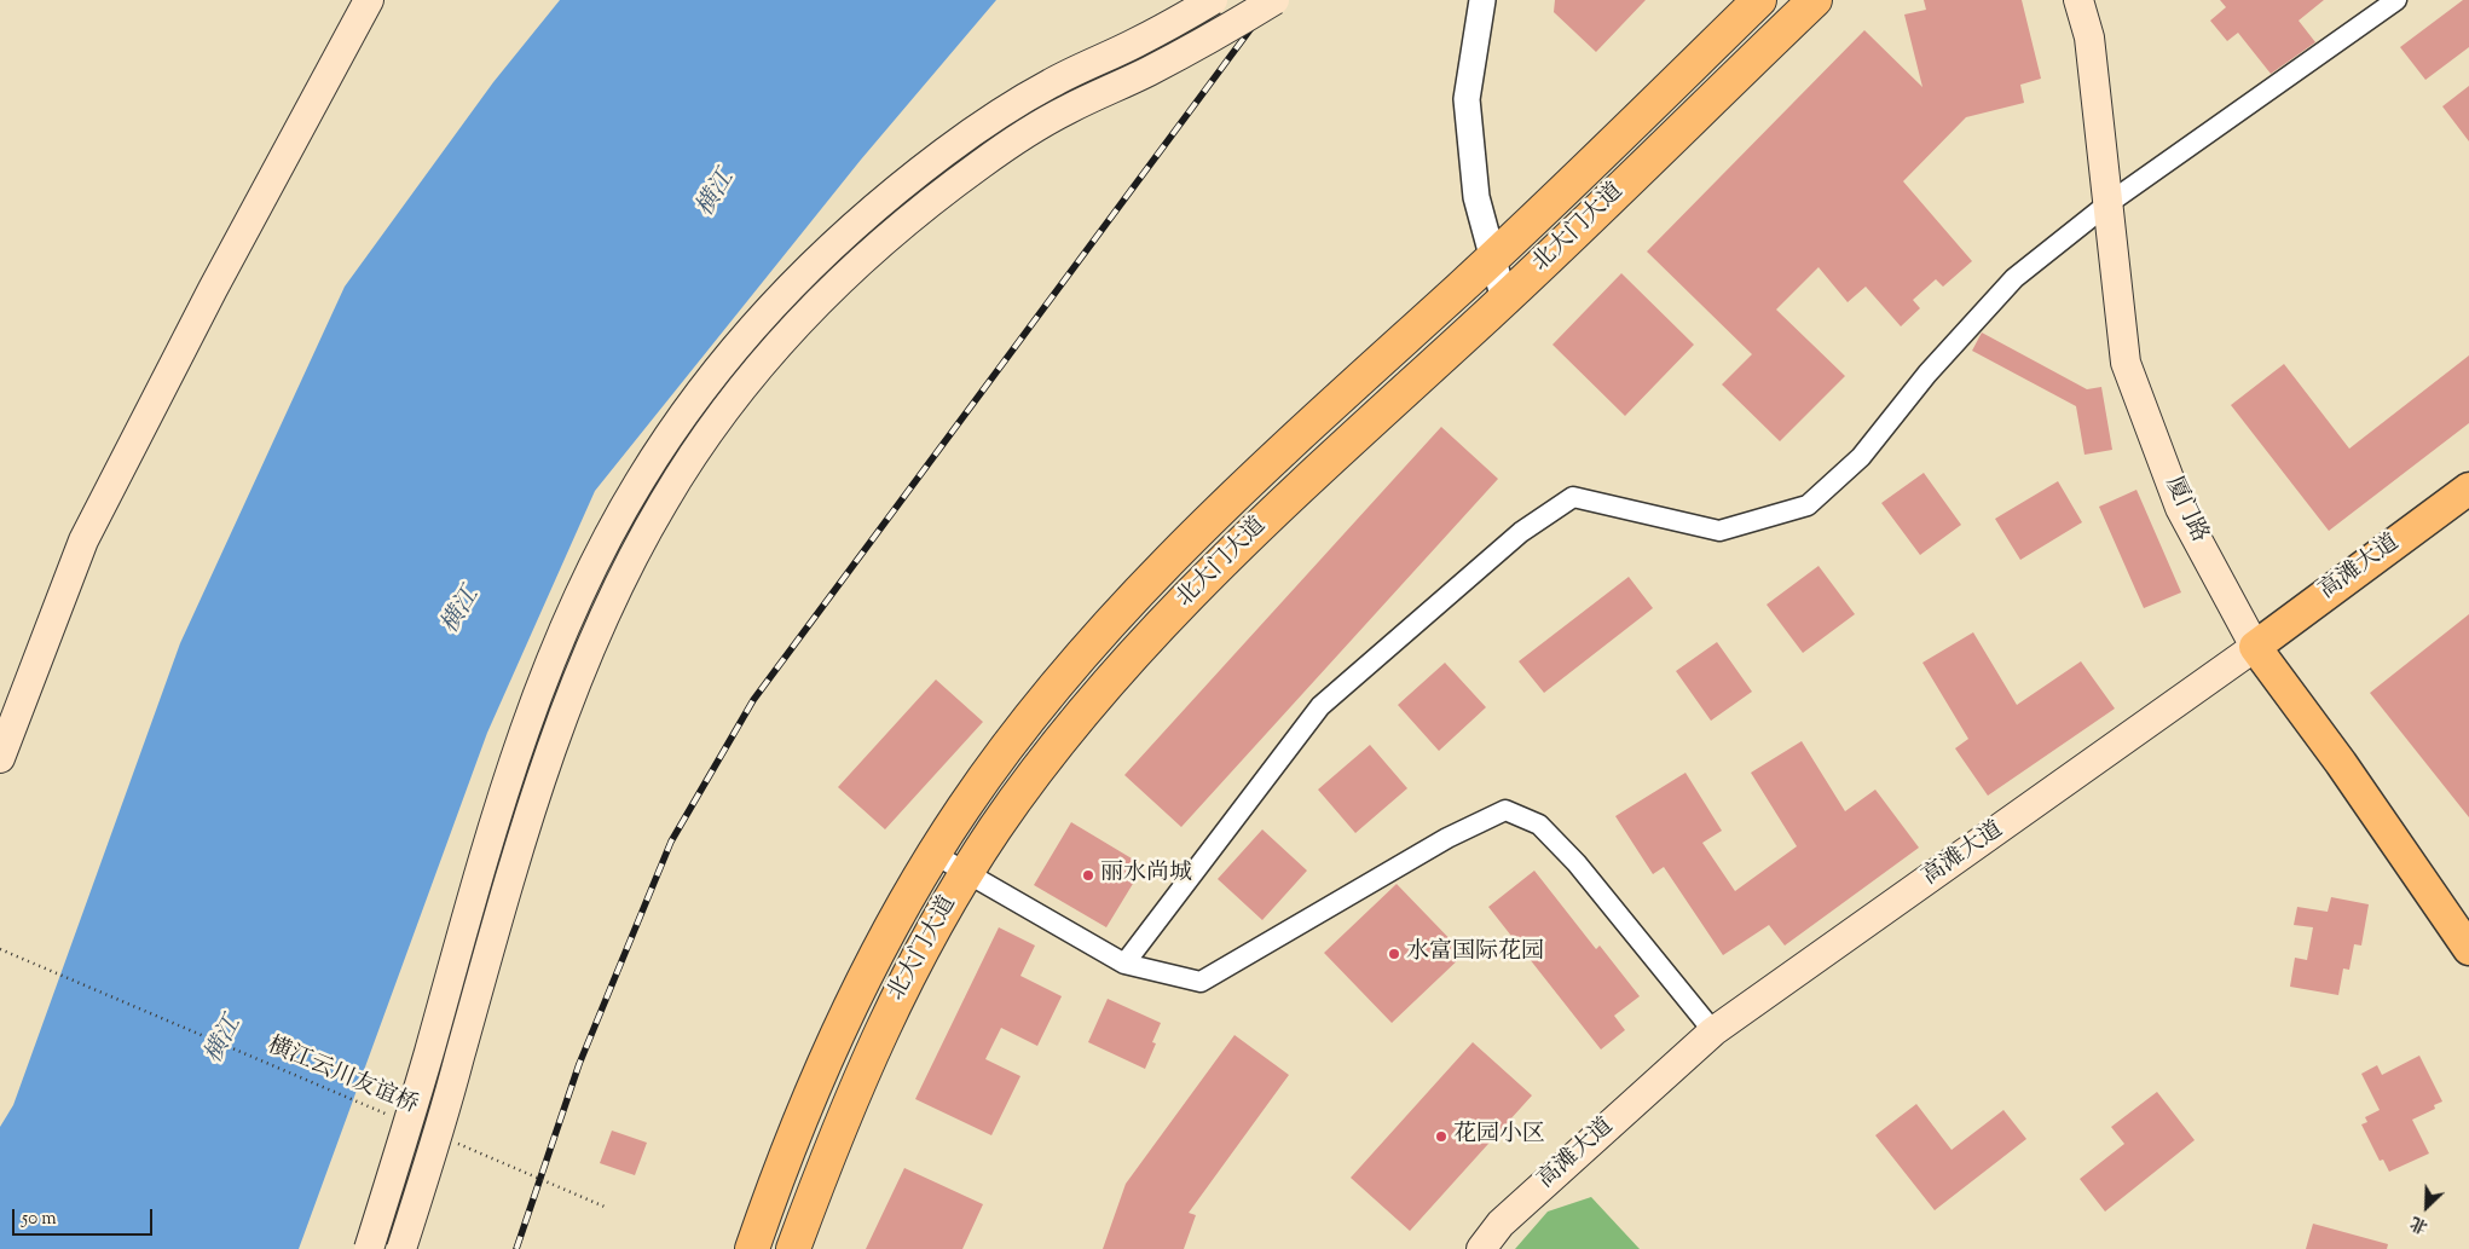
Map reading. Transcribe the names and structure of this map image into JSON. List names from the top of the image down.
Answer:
{
  "streets": {
    "highway": ["北大门大道"],
    "main road": ["厦门路", "高滩大道"],
    "path": ["横江云川友谊桥"]
  },
  "crossings": [
    ["厦门路", "高滩大道"]
  ],
  "water": ["横江"],
  "places": ["丽水尚城", "水富国际花园", "花园小区"],
  "scale_bar": "50 m",
  "north": "bottom left"
}
